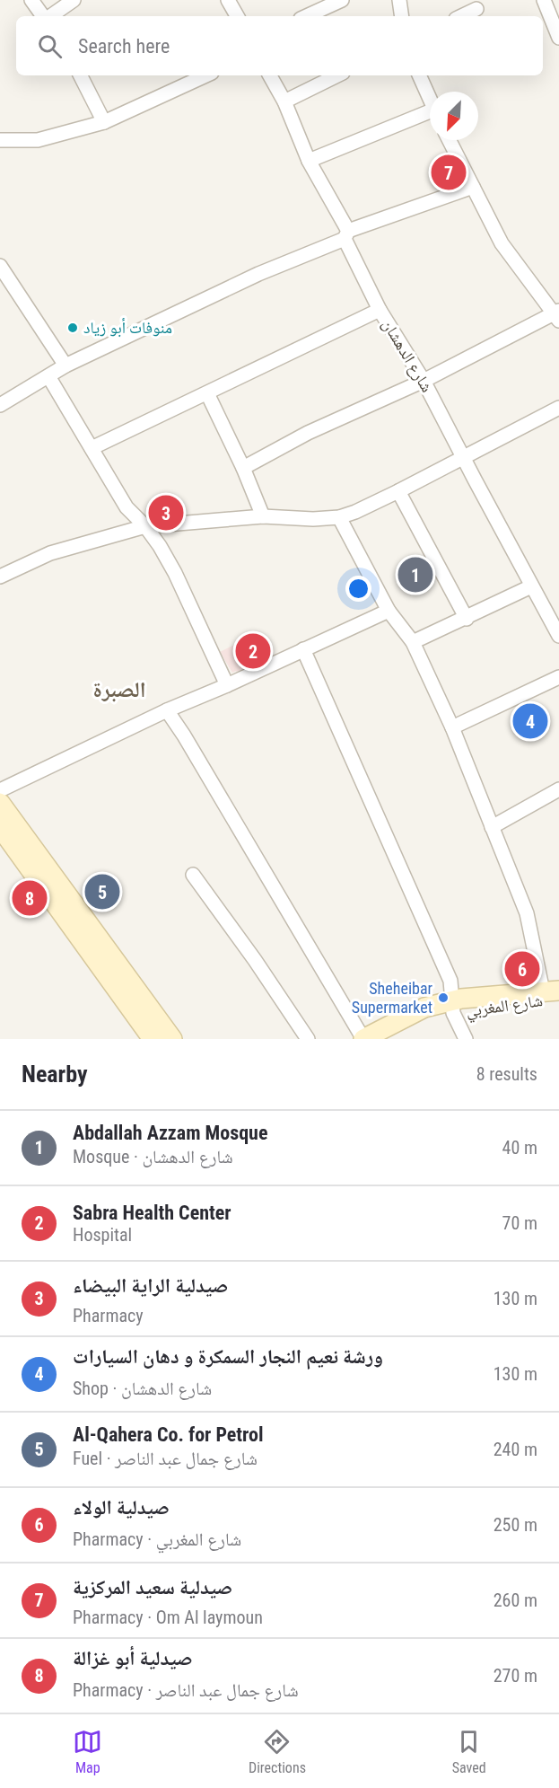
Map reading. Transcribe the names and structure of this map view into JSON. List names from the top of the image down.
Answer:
{
  "streets": {
    "main road": ["شارع المغربي"],
    "street": ["شارع الدهشان"]
  },
  "districts": ["الصبرة"],
  "places": ["منوفات أبو زياد", "Sheheibar Supermarket"],
  "north": "bottom left",
  "page": {
    "search": "Search here",
    "pins": [
      "7",
      "3",
      "1",
      "2",
      "4",
      "5",
      "8",
      "6"
    ],
    "heading": ["Nearby", "8 results"],
    "list": [
      {
        "mark": "1",
        "name": "Abdallah Azzam Mosque",
        "note": "Mosque · شارع الدهشان",
        "value": "40 m"
      },
      {
        "mark": "2",
        "name": "Sabra Health Center",
        "note": "Hospital",
        "value": "70 m"
      },
      {
        "mark": "3",
        "name": "صيدلية الراية البيضاء",
        "note": "Pharmacy",
        "value": "130 m"
      },
      {
        "mark": "4",
        "name": "ورشة نعيم النجار السمكرة و دهان السيارات",
        "note": "Shop · شارع الدهشان",
        "value": "130 m"
      },
      {
        "mark": "5",
        "name": "Al-Qahera Co. for Petrol",
        "note": "Fuel · شارع جمال عبد الناصر",
        "value": "240 m"
      },
      {
        "mark": "6",
        "name": "صيدلية الولاء",
        "note": "Pharmacy · شارع المغربي",
        "value": "250 m"
      },
      {
        "mark": "7",
        "name": "صيدلية سعيد المركزية",
        "note": "Pharmacy · Om Al laymoun",
        "value": "260 m"
      },
      {
        "mark": "8",
        "name": "صيدلية أبو غزالة",
        "note": "Pharmacy · شارع جمال عبد الناصر",
        "value": "270 m"
      }
    ],
    "nav": ["Map", "Directions", "Saved"]
  }
}
